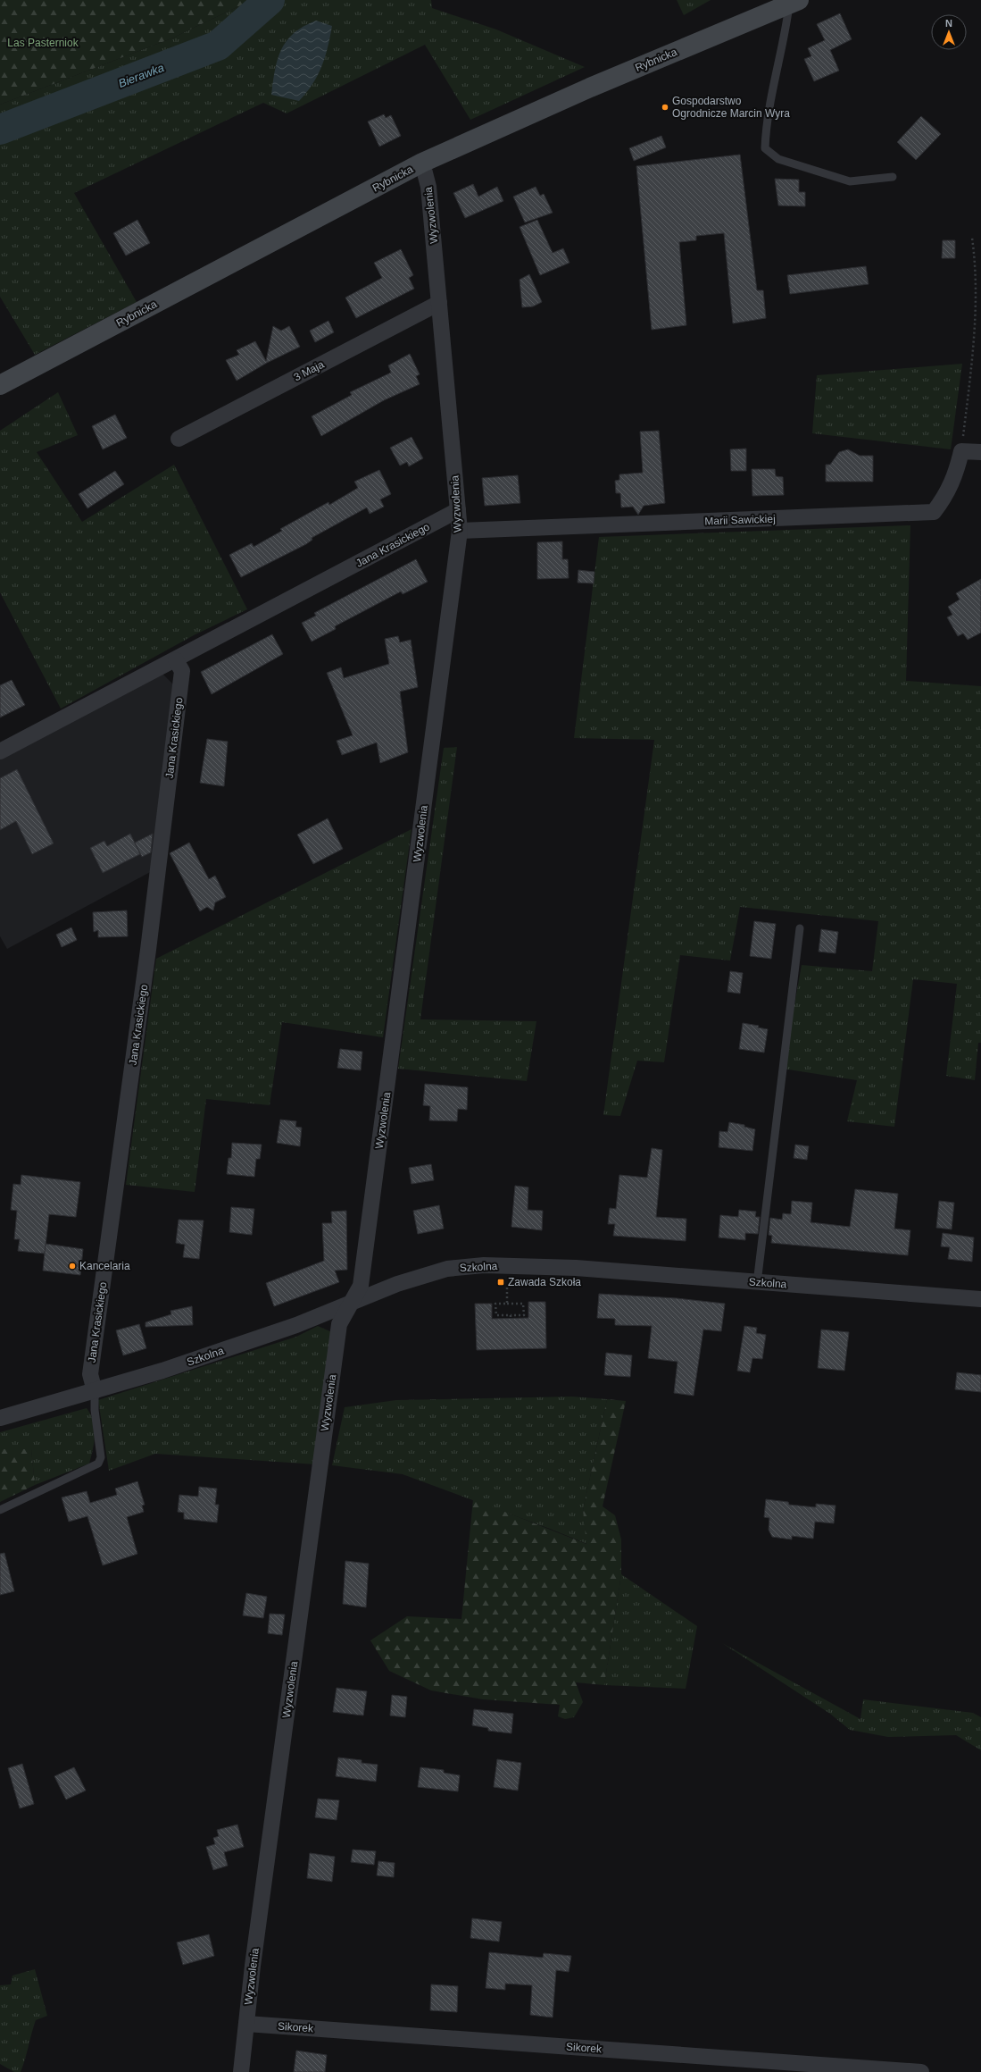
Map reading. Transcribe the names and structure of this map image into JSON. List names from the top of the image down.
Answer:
{
  "streets": {
    "main road": ["Rybnicka"],
    "street": [
      "Wyzwolenia",
      "3 Maja",
      "Marii Sawickiej",
      "Jana Krasickiego",
      "Szkolna",
      "Sikorek"
    ]
  },
  "crossings": [
    ["Rybnicka", "Wyzwolenia"],
    ["Wyzwolenia", "3 Maja"],
    ["Wyzwolenia", "Marii Sawickiej"],
    ["Wyzwolenia", "Jana Krasickiego"],
    ["Wyzwolenia", "Szkolna"],
    ["Wyzwolenia", "Sikorek"],
    ["Jana Krasickiego", "Szkolna"]
  ],
  "water": ["Bierawka"],
  "parks": ["Las Pasterniok"],
  "places": {
    "other": ["Gospodarstwo Ogrodnicze Marcin Wyra", "Kancelaria"],
    "transit": ["Zawada Szkoła"]
  },
  "north": "top"
}
